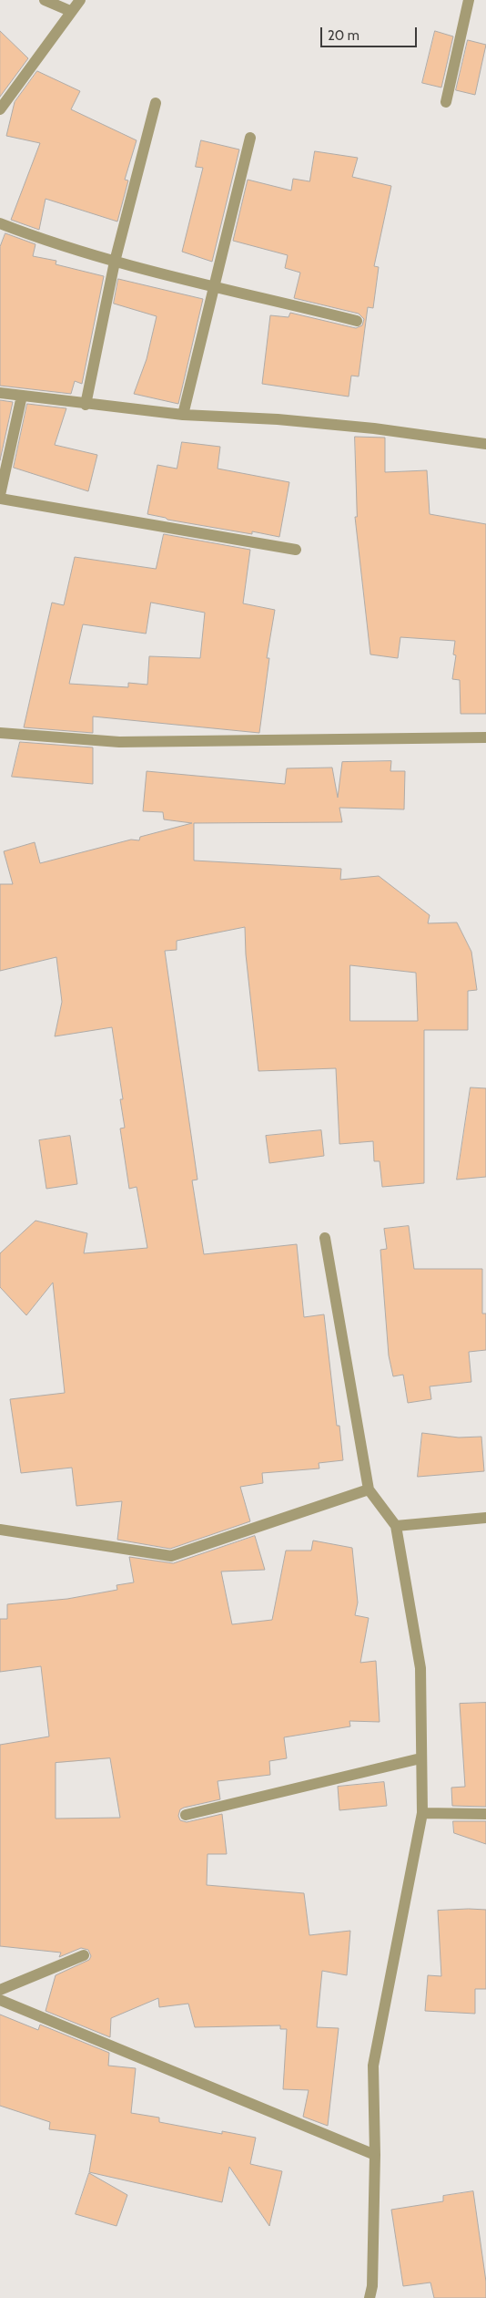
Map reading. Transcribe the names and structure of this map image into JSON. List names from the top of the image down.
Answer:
{
  "scale_bar": "20 m"
}
